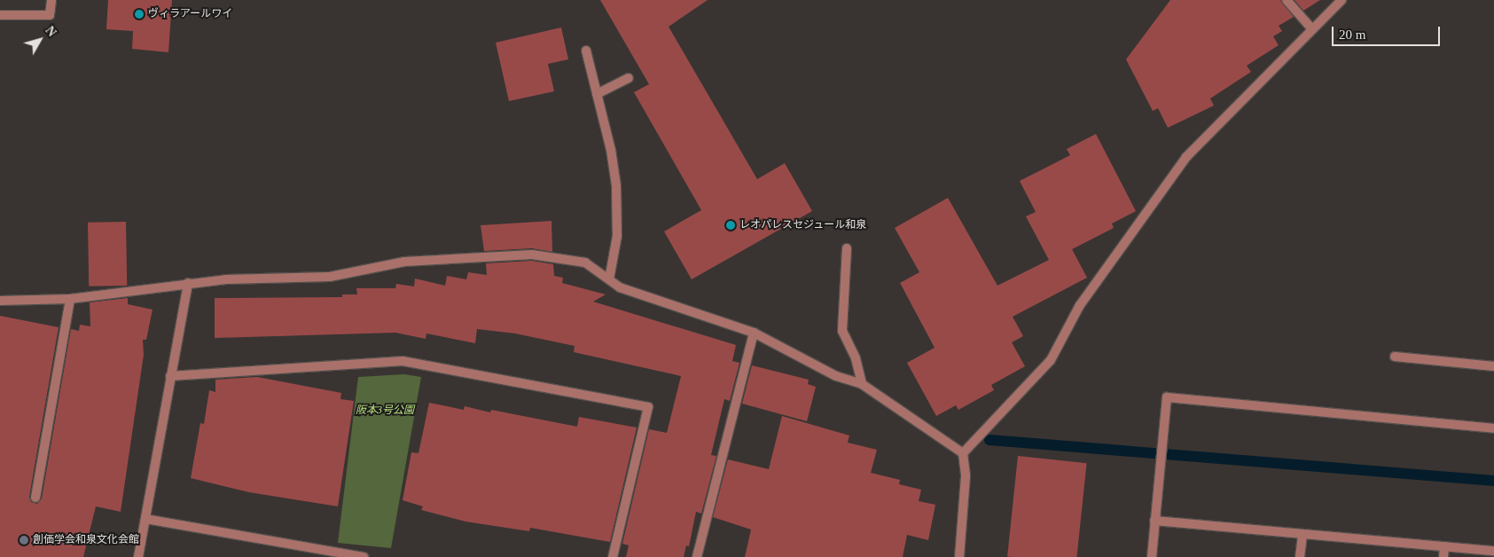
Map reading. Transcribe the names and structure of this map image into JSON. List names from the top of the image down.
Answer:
{
  "parks": ["阪本3号公園"],
  "places": ["ヴィラアールワイ", "レオパレスセジュール和泉", "創価学会和泉文化会館"],
  "scale_bar": "20 m",
  "north": "top right"
}
